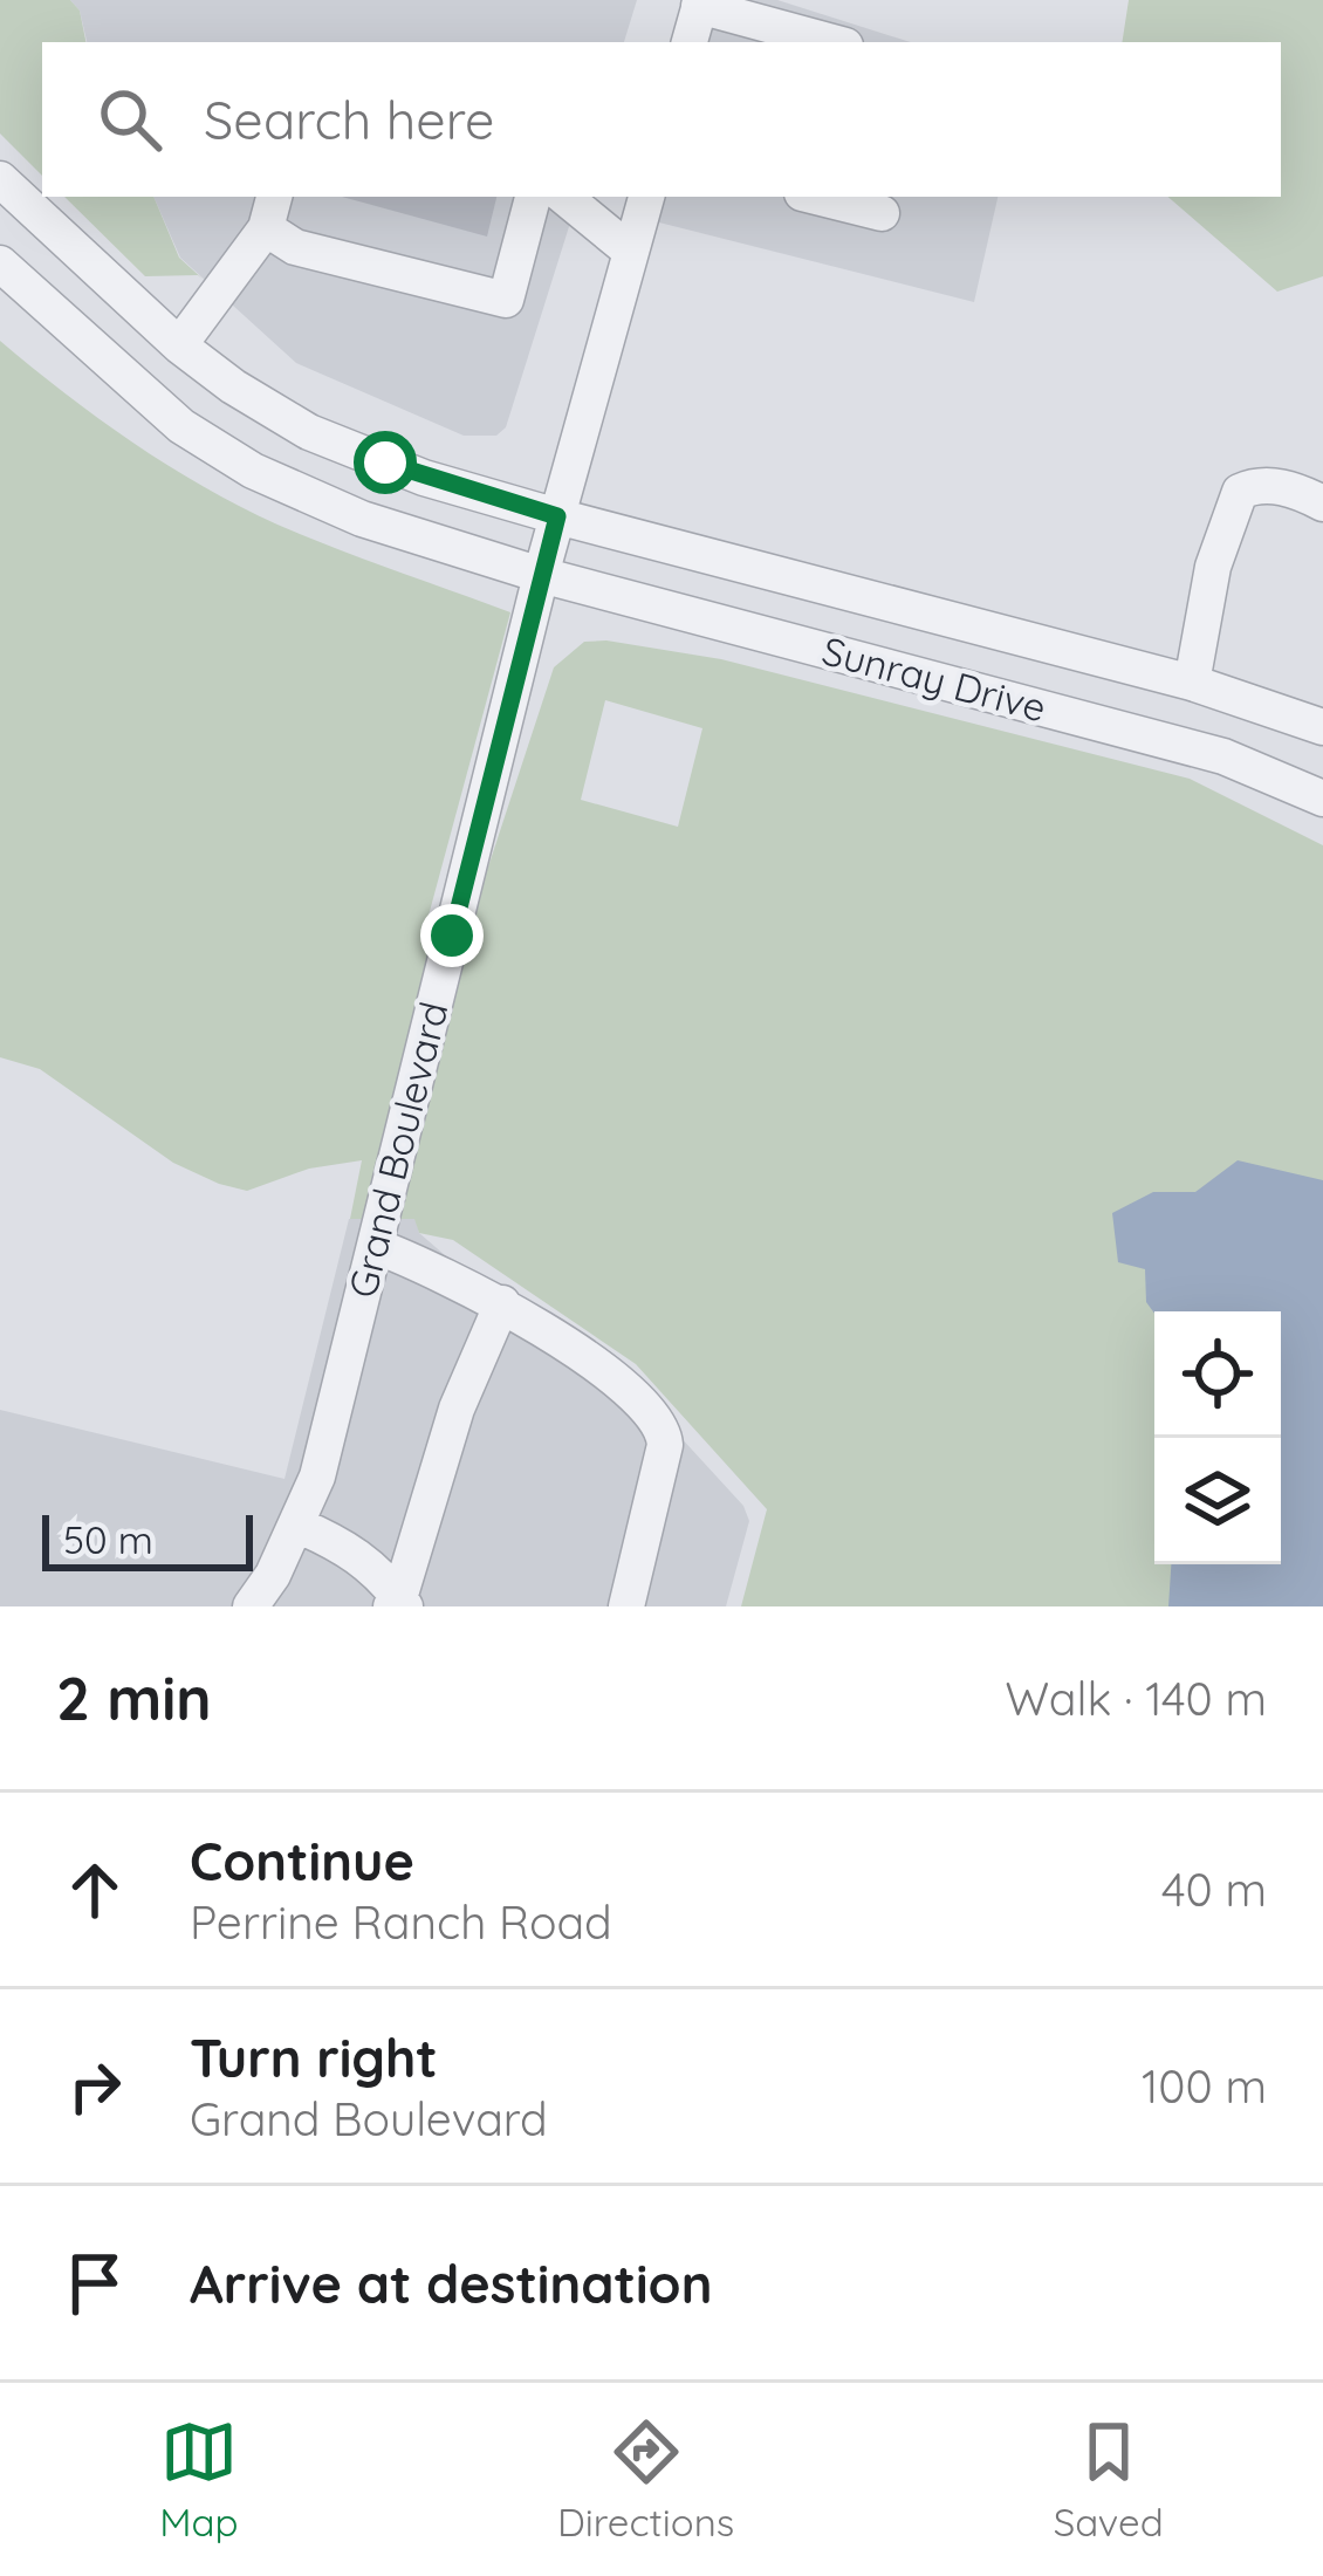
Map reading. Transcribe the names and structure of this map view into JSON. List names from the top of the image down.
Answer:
{
  "streets": {
    "street": ["Sunray Drive", "Grand Boulevard"]
  },
  "crossings": [
    ["Sunray Drive", "Grand Boulevard"]
  ],
  "scale_bar": "50 m",
  "page": {
    "search": "Search here",
    "scale": "50 m",
    "heading": ["2 min", "Walk · 140 m"],
    "list": [
      ["Continue", "Perrine Ranch Road", "40 m"],
      ["Turn right", "Grand Boulevard", "100 m"],
      "Arrive at destination"
    ],
    "nav": ["Map", "Directions", "Saved"]
  }
}
